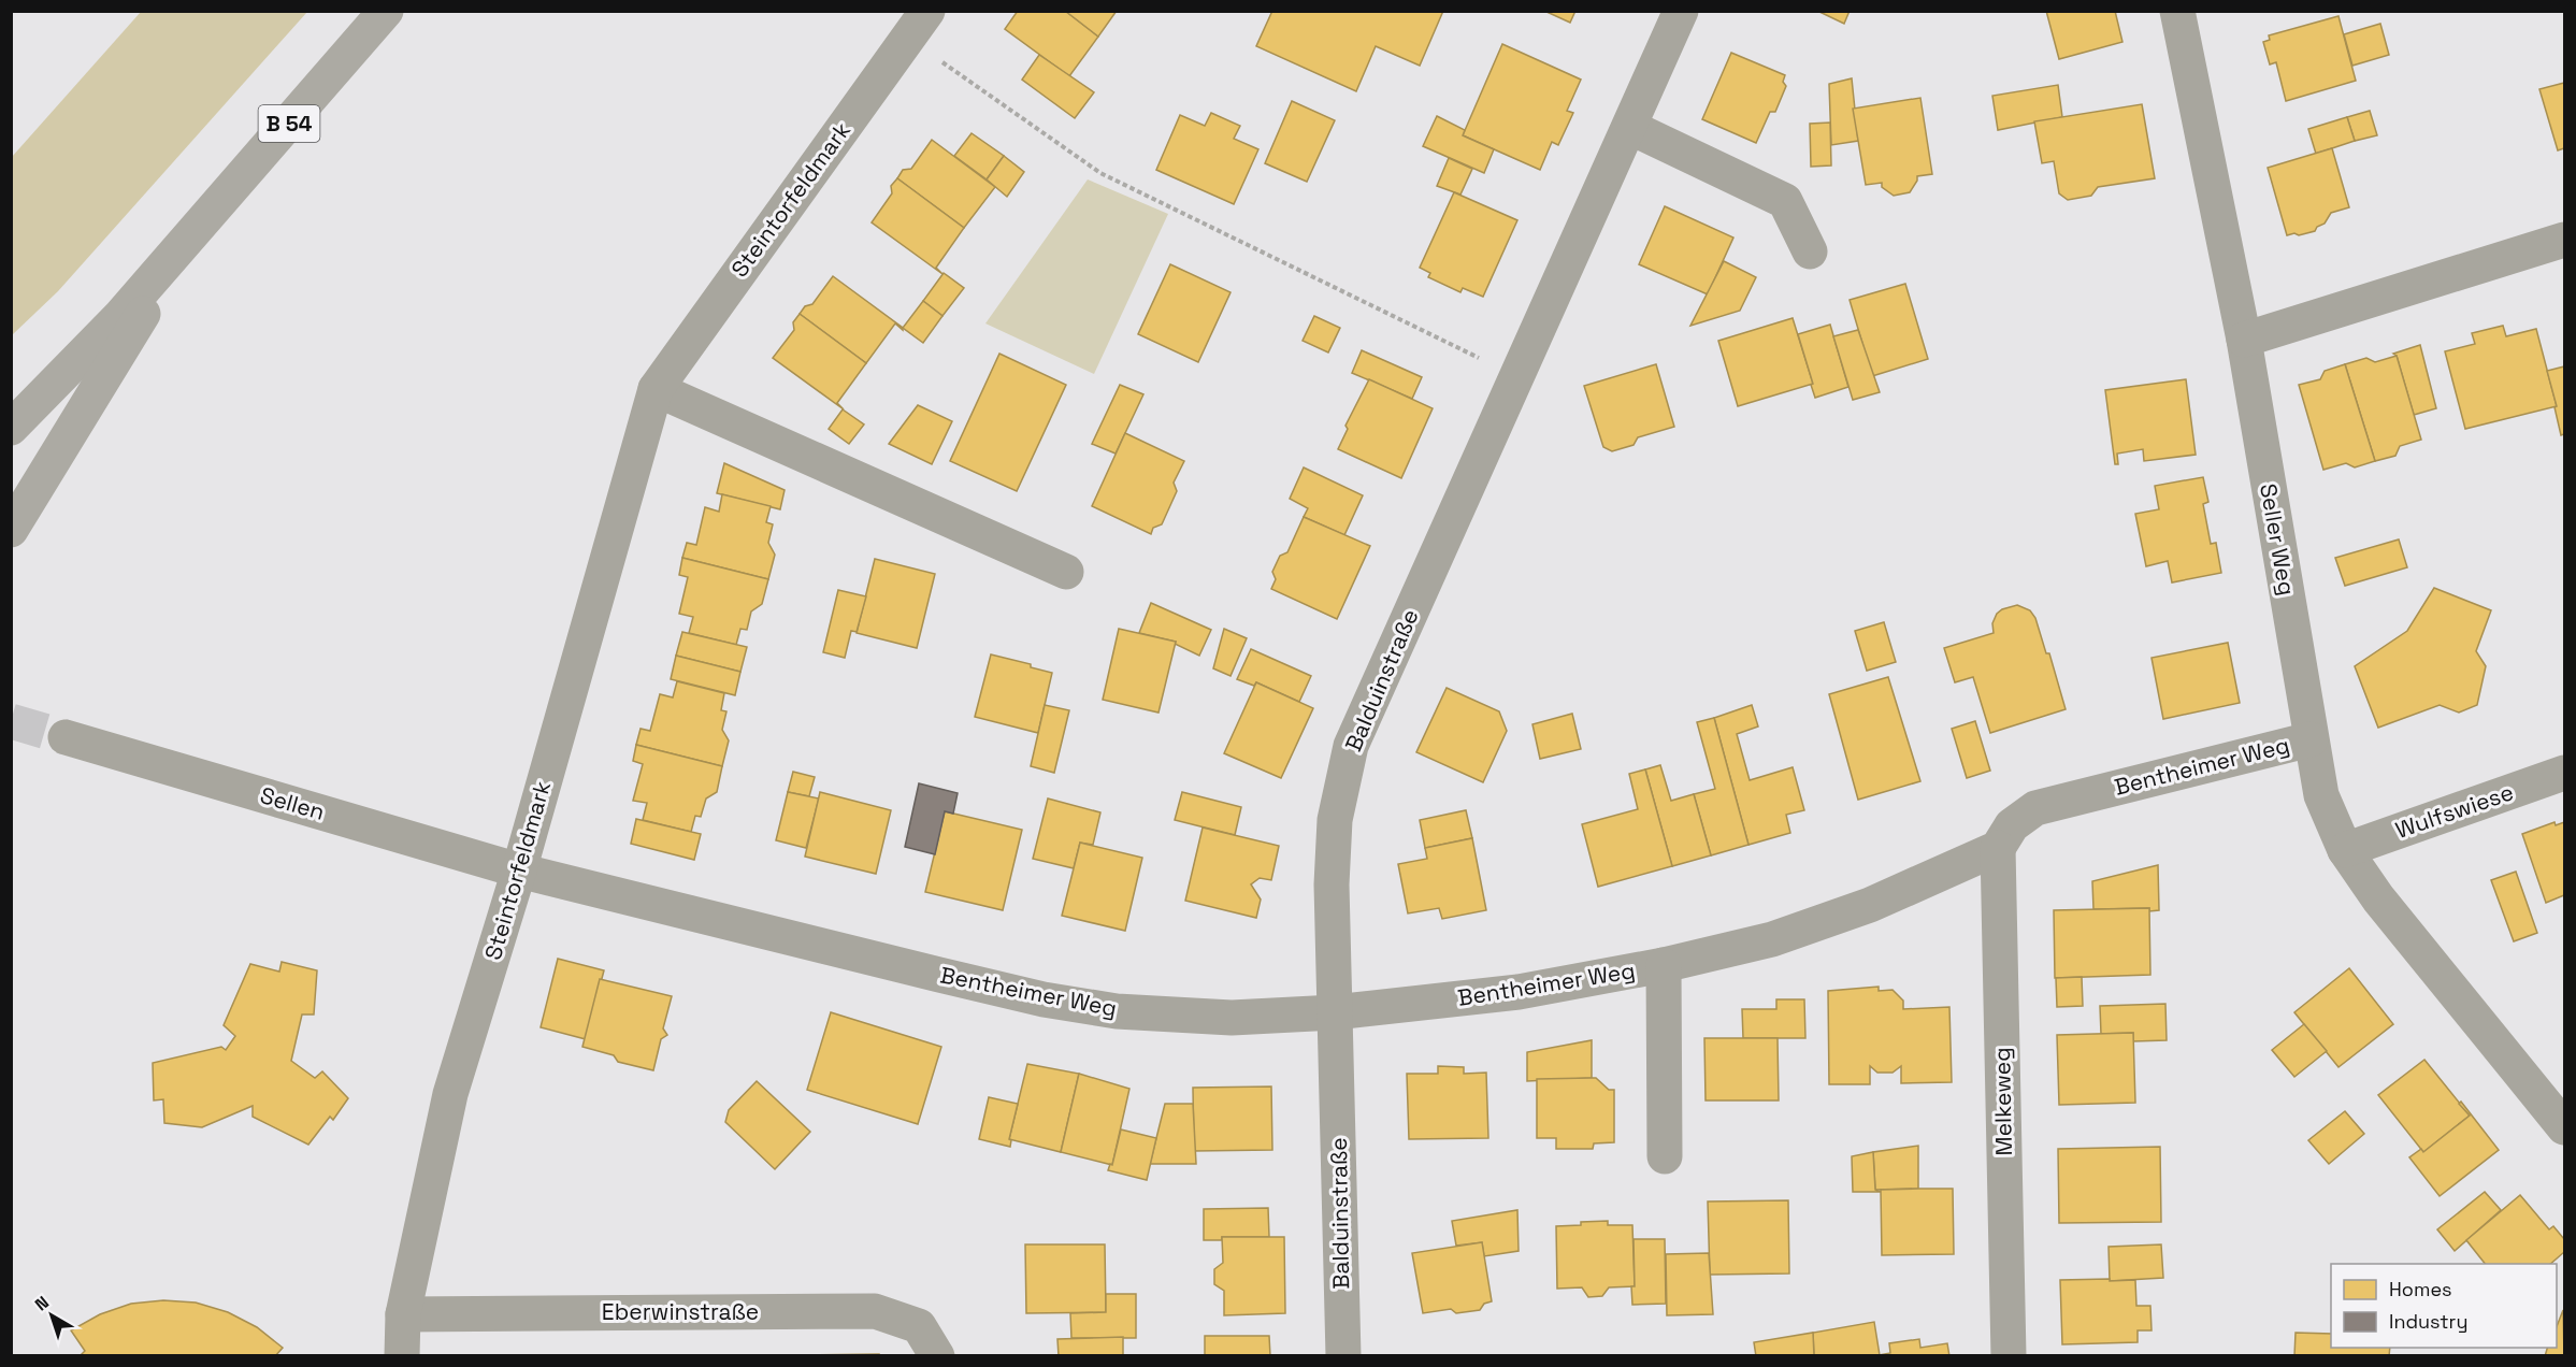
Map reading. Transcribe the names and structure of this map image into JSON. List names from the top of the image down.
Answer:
{
  "streets": {
    "highway": ["B 54"],
    "street": [
      "Steintorfeldmark",
      "Seller Weg",
      "Balduinstraße",
      "Bentheimer Weg",
      "Sellen",
      "Wulfswiese",
      "Melkeweg",
      "Eberwinstraße"
    ]
  },
  "crossings": [
    ["Steintorfeldmark", "Bentheimer Weg"],
    ["Steintorfeldmark", "Sellen"],
    ["Steintorfeldmark", "Eberwinstraße"],
    ["Seller Weg", "Bentheimer Weg"],
    ["Balduinstraße", "Bentheimer Weg"],
    ["Bentheimer Weg", "Sellen"],
    ["Bentheimer Weg", "Wulfswiese"],
    ["Bentheimer Weg", "Melkeweg"]
  ],
  "legend": ["Homes", "Industry"],
  "north": "top left"
}
